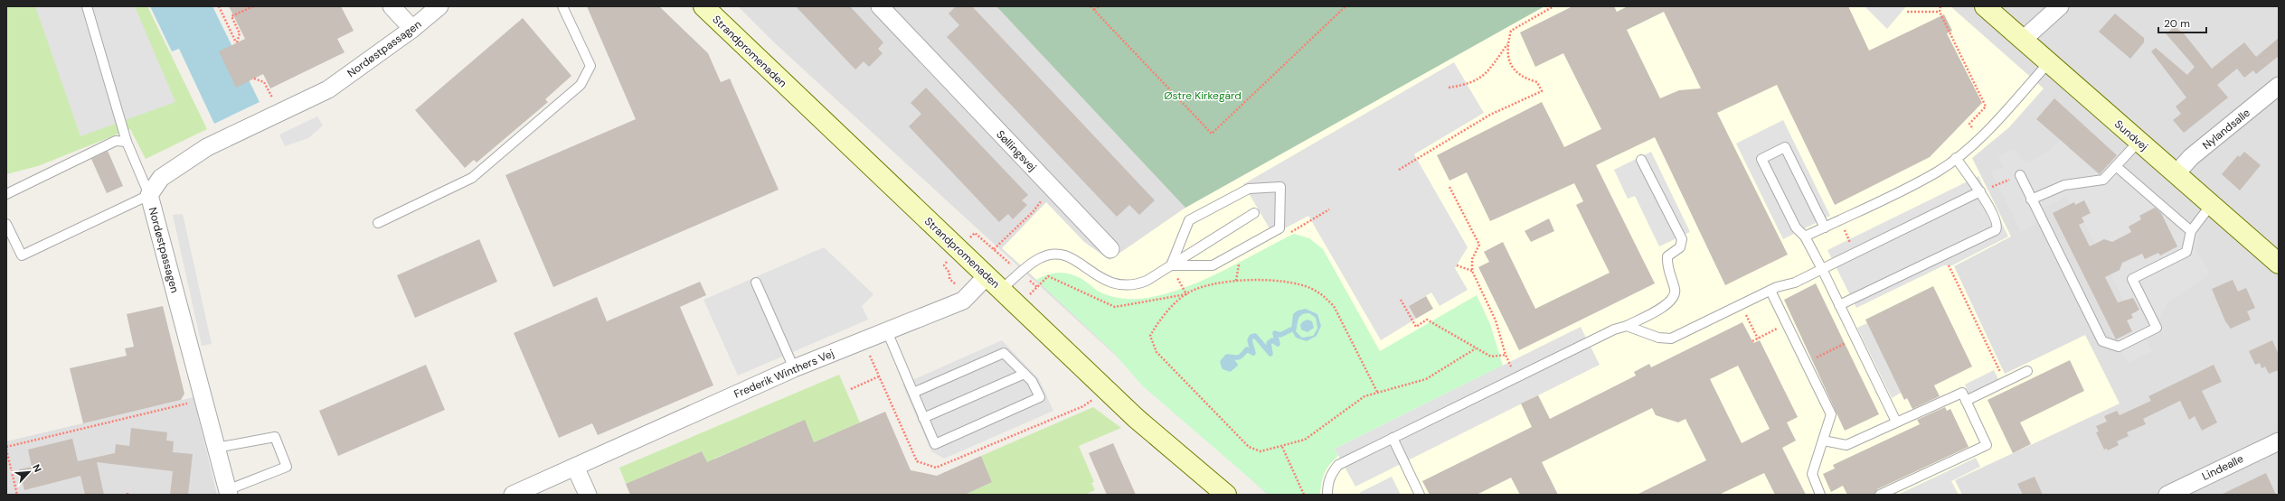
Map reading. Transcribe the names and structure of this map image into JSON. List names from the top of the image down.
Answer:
{
  "streets": {
    "street": [
      "Nordøstpassagen",
      "Strandpromenaden",
      "Nylandsalle",
      "Sundvej",
      "Søllingsvej",
      "Frederik Winthers Vej",
      "Lindealle"
    ]
  },
  "crossings": [
    ["Strandpromenaden", "Frederik Winthers Vej"],
    ["Nylandsalle", "Sundvej"]
  ],
  "parks": ["Østre Kirkegård"],
  "scale_bar": "20 m",
  "north": "top right"
}
